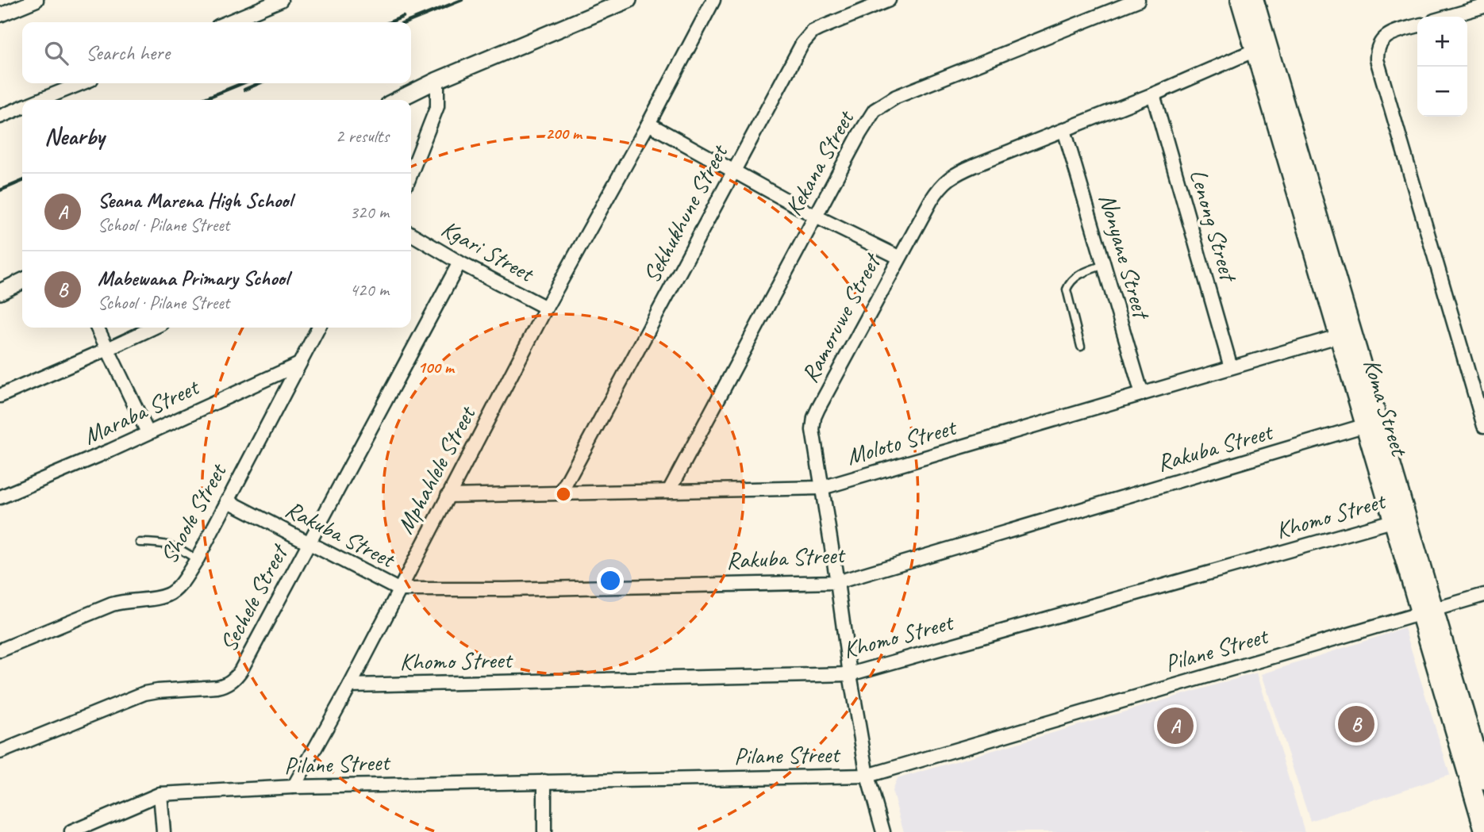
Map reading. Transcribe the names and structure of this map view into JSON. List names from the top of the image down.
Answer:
{
  "streets": {
    "main road": ["Koma Street"],
    "street": [
      "Kekana Street",
      "Sekhukhune Street",
      "Lenong Street",
      "Kgari Street",
      "Nonyane Street",
      "Ramoruwe Street",
      "Maraba Street",
      "Moloto Street",
      "Rakuba Street",
      "Mphahlele Street",
      "Shoole Street",
      "Khomo Street",
      "Sechele Street",
      "Pilane Street"
    ]
  },
  "crossings": [
    ["Kekana Street", "Moloto Street"],
    ["Sekhukhune Street", "Moloto Street"],
    ["Lenong Street", "Ramoruwe Street"],
    ["Lenong Street", "Moloto Street"],
    ["Kgari Street", "Mphahlele Street"],
    ["Kgari Street", "Sechele Street"],
    ["Nonyane Street", "Ramoruwe Street"],
    ["Nonyane Street", "Moloto Street"],
    ["Ramoruwe Street", "Koma Street"],
    ["Ramoruwe Street", "Moloto Street"],
    ["Ramoruwe Street", "Rakuba Street"],
    ["Ramoruwe Street", "Khomo Street"],
    ["Ramoruwe Street", "Pilane Street"],
    ["Koma Street", "Moloto Street"],
    ["Koma Street", "Rakuba Street"],
    ["Koma Street", "Khomo Street"],
    ["Koma Street", "Pilane Street"],
    ["Maraba Street", "Shoole Street"],
    ["Moloto Street", "Mphahlele Street"],
    ["Rakuba Street", "Mphahlele Street"],
    ["Rakuba Street", "Shoole Street"],
    ["Rakuba Street", "Sechele Street"],
    ["Mphahlele Street", "Khomo Street"],
    ["Mphahlele Street", "Pilane Street"]
  ],
  "page": {
    "map_buttons": ["+", "−"],
    "search": "Search here",
    "heading": ["Nearby", "2 results"],
    "list": [
      {
        "mark": "A",
        "name": "Seana Marena High School",
        "note": "School · Pilane Street",
        "value": "320 m"
      },
      {
        "mark": "B",
        "name": "Mabewana Primary School",
        "note": "School · Pilane Street",
        "value": "420 m"
      }
    ],
    "pins": ["B", "A"]
  },
  "rings": ["200 m", "100 m"]
}
